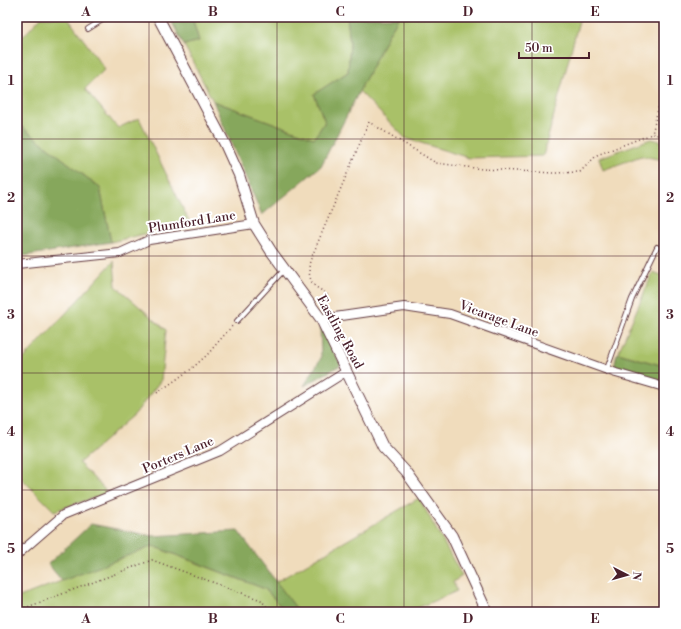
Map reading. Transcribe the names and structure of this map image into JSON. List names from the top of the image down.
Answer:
{
  "streets": {
    "street": [
      "Plumford Lane",
      "Vicarage Lane",
      "Eastling Road",
      "Porters Lane"
    ]
  },
  "crossings": [
    ["Plumford Lane", "Eastling Road"],
    ["Vicarage Lane", "Eastling Road"],
    ["Eastling Road", "Porters Lane"]
  ],
  "scale_bar": "50 m",
  "north": "right",
  "grid": {
    "columns": [
      "A",
      "B",
      "C",
      "D",
      "E"
    ],
    "rows": [
      "1",
      "2",
      "3",
      "4",
      "5"
    ]
  }
}
